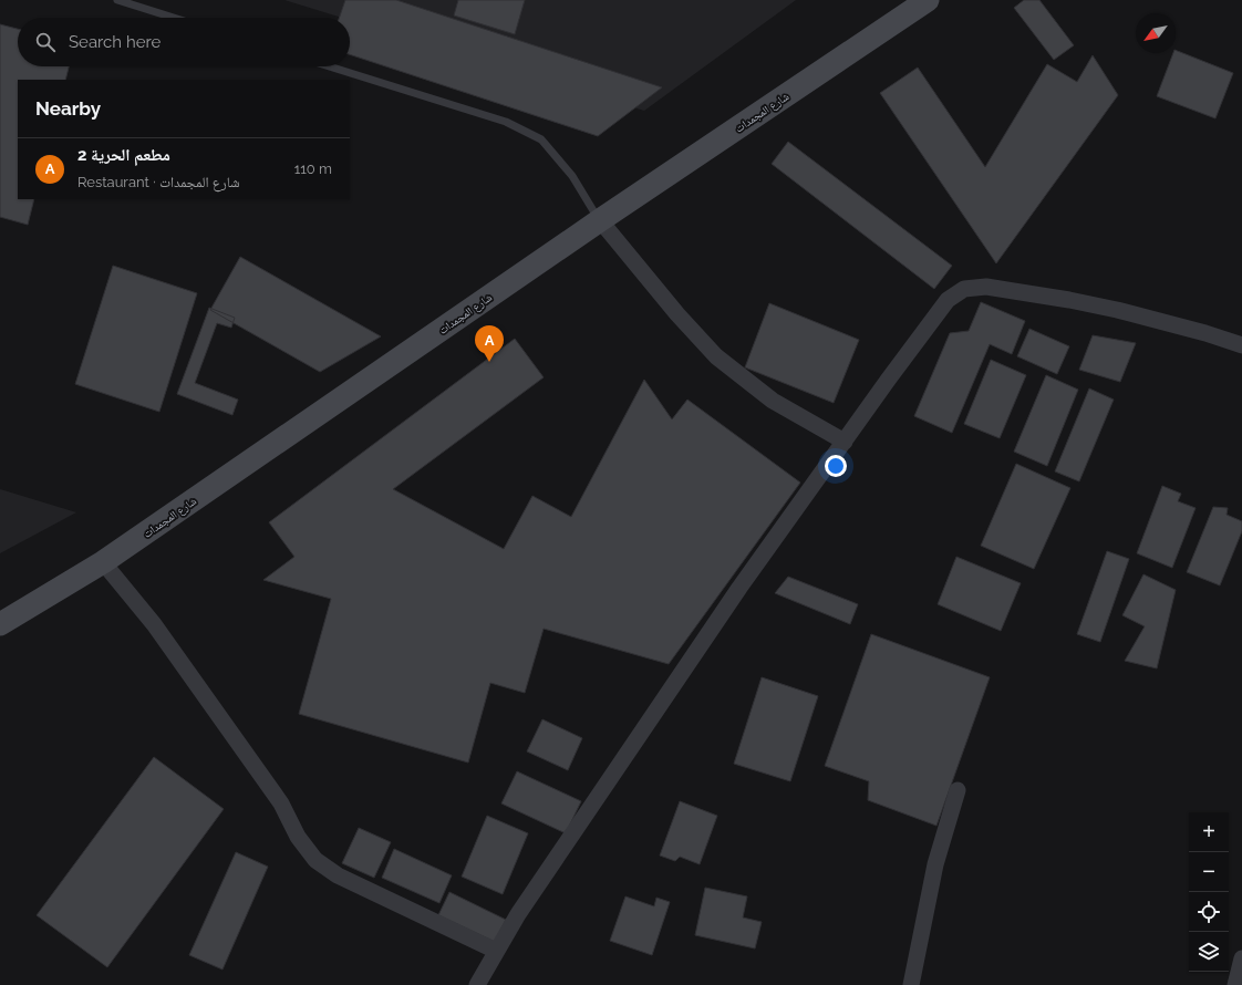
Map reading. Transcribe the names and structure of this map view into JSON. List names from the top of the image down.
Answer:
{
  "streets": {
    "main road": ["شارع المجمدات"]
  },
  "north": "bottom left",
  "page": {
    "search": "Search here",
    "heading": "Nearby",
    "list": [
      {
        "mark": "A",
        "name": "مطعم الحرية 2",
        "note": "Restaurant · شارع المجمدات",
        "value": "110 m"
      }
    ],
    "pins": "A",
    "map_buttons": ["+", "−"]
  }
}
